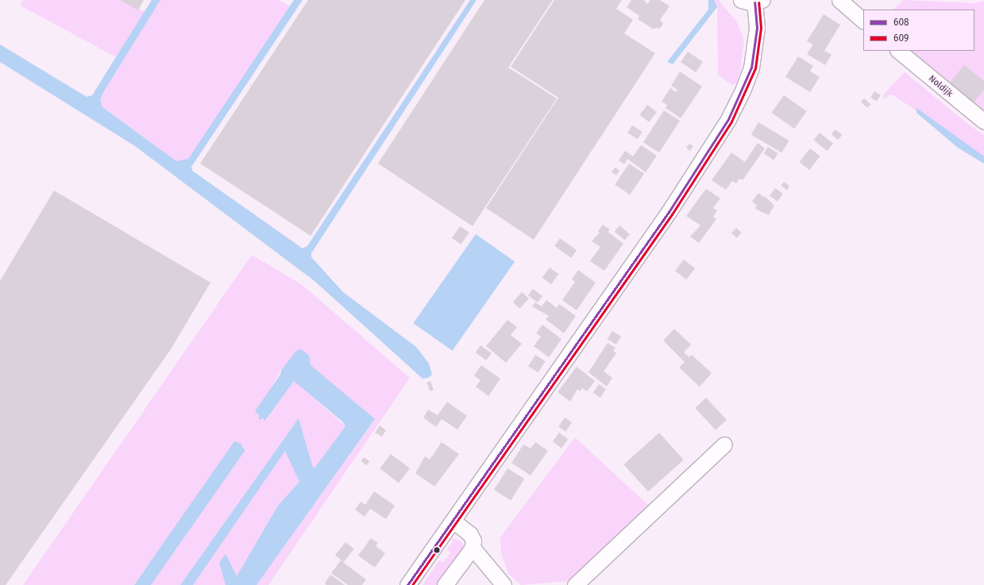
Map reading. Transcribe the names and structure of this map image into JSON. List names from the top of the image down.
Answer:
{
  "streets": {
    "street": ["Noldijk"]
  },
  "lines": ["transit line 608", "transit line 609"],
  "legend": ["608", "609"]
}
